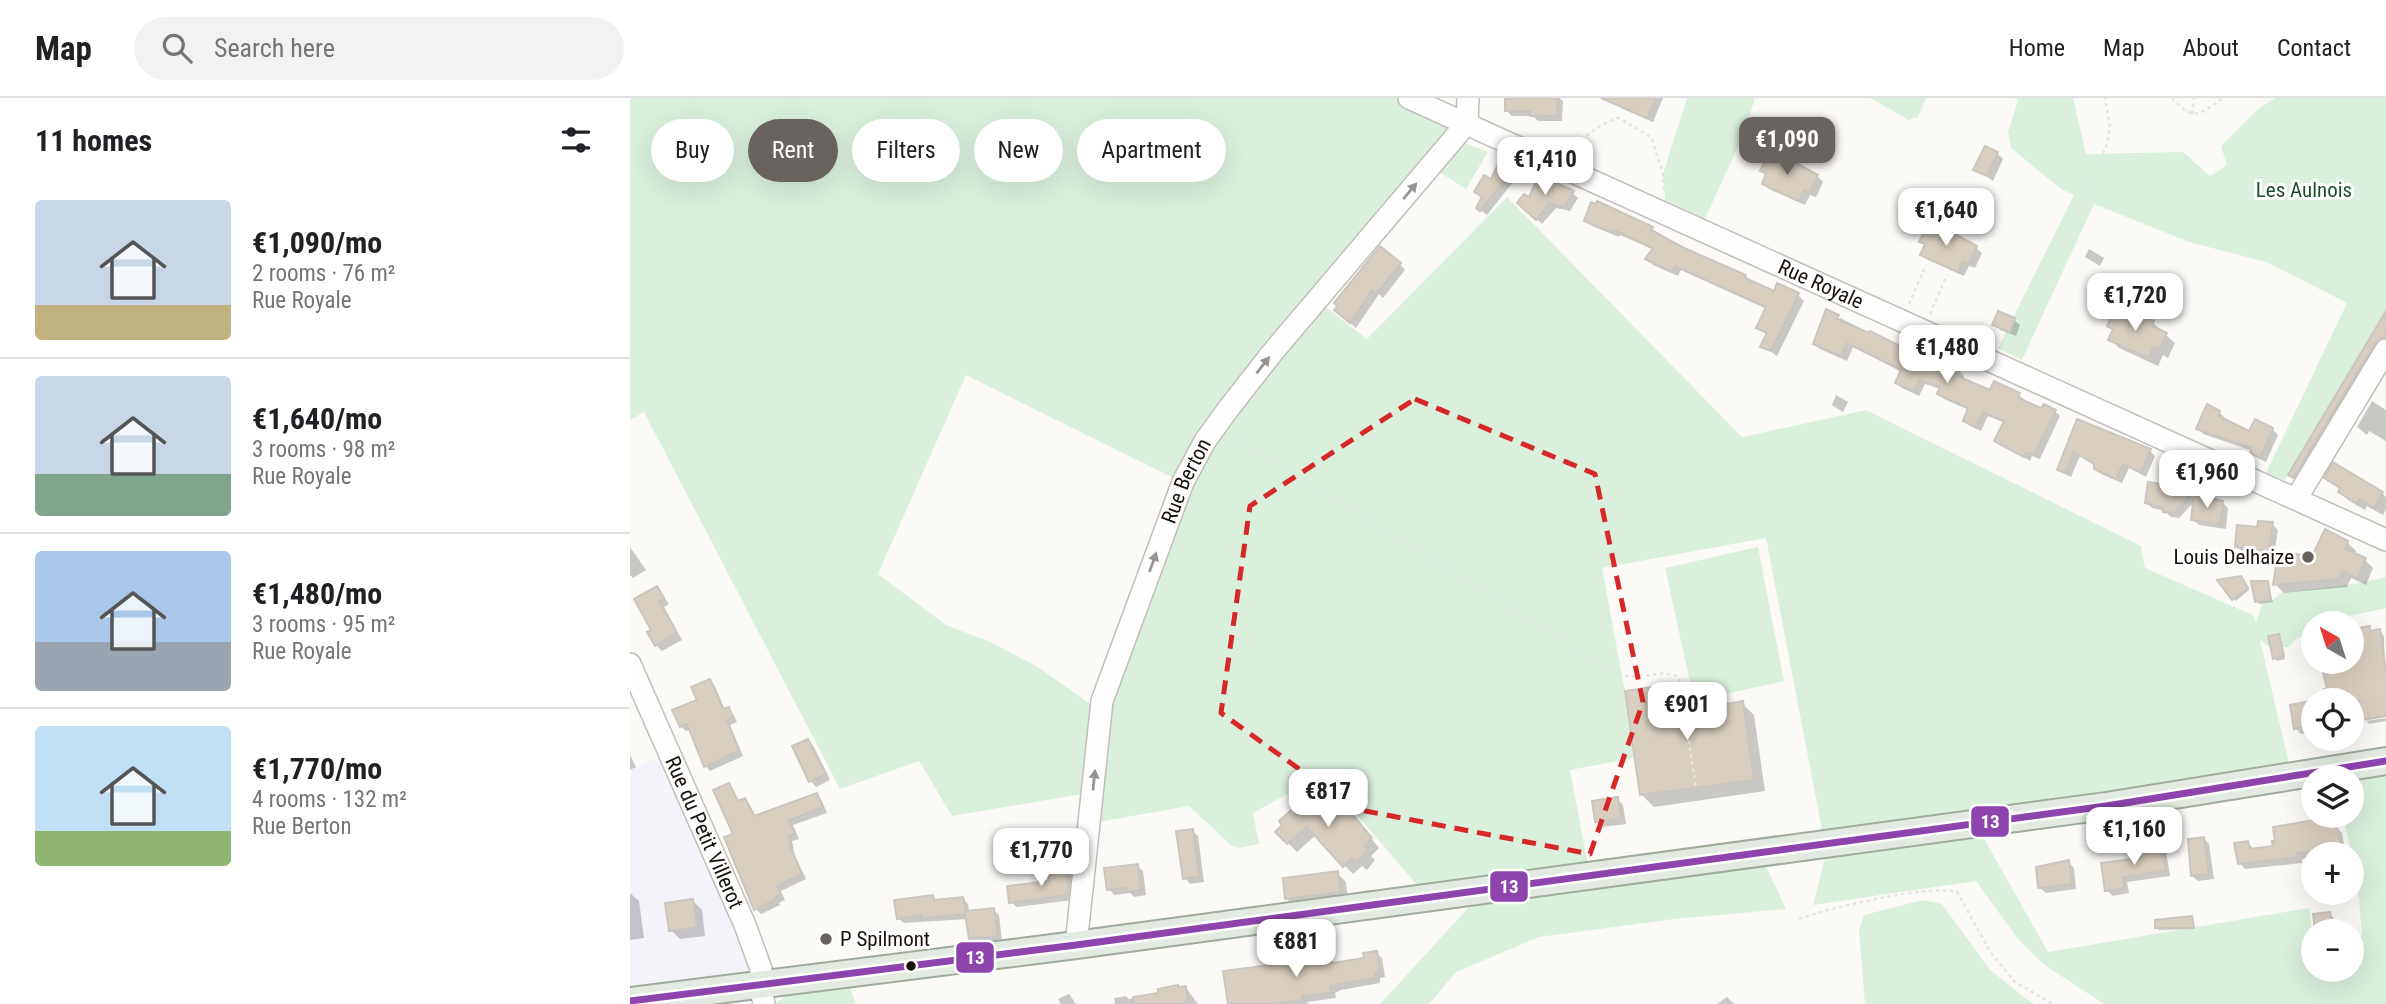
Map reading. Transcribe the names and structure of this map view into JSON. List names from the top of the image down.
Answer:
{
  "streets": {
    "street": ["Rue Royale", "Rue Berton", "Rue du Petit Villerot"]
  },
  "crossings": [
    ["Rue Royale", "Rue Berton"]
  ],
  "one_way": ["Rue Berton"],
  "parks": ["Les Aulnois"],
  "places": ["Louis Delhaize", "P Spilmont"],
  "lines": ["transit line 13"],
  "north": "top left",
  "page": {
    "header": "Map",
    "search": "Search here",
    "nav": [
      "Home",
      "Map",
      "About",
      "Contact"
    ],
    "heading": "11 homes",
    "price": [
      "€1,090",
      "€1,410",
      "€1,640",
      "€1,720",
      "€1,480",
      "€1,960",
      "€901",
      "€817",
      "€1,160",
      "€1,770",
      "€881"
    ],
    "chip": [
      "Buy",
      "Rent",
      "Filters",
      "New",
      "Apartment"
    ],
    "list": [
      {
        "name": "€1,090/mo",
        "note": "2 rooms · 76 m² · Rue Royale"
      },
      {
        "name": "€1,640/mo",
        "note": "3 rooms · 98 m² · Rue Royale"
      },
      {
        "name": "€1,480/mo",
        "note": "3 rooms · 95 m² · Rue Royale"
      },
      {
        "name": "€1,770/mo",
        "note": "4 rooms · 132 m² · Rue Berton"
      }
    ],
    "map_buttons": ["+", "−"]
  }
}
